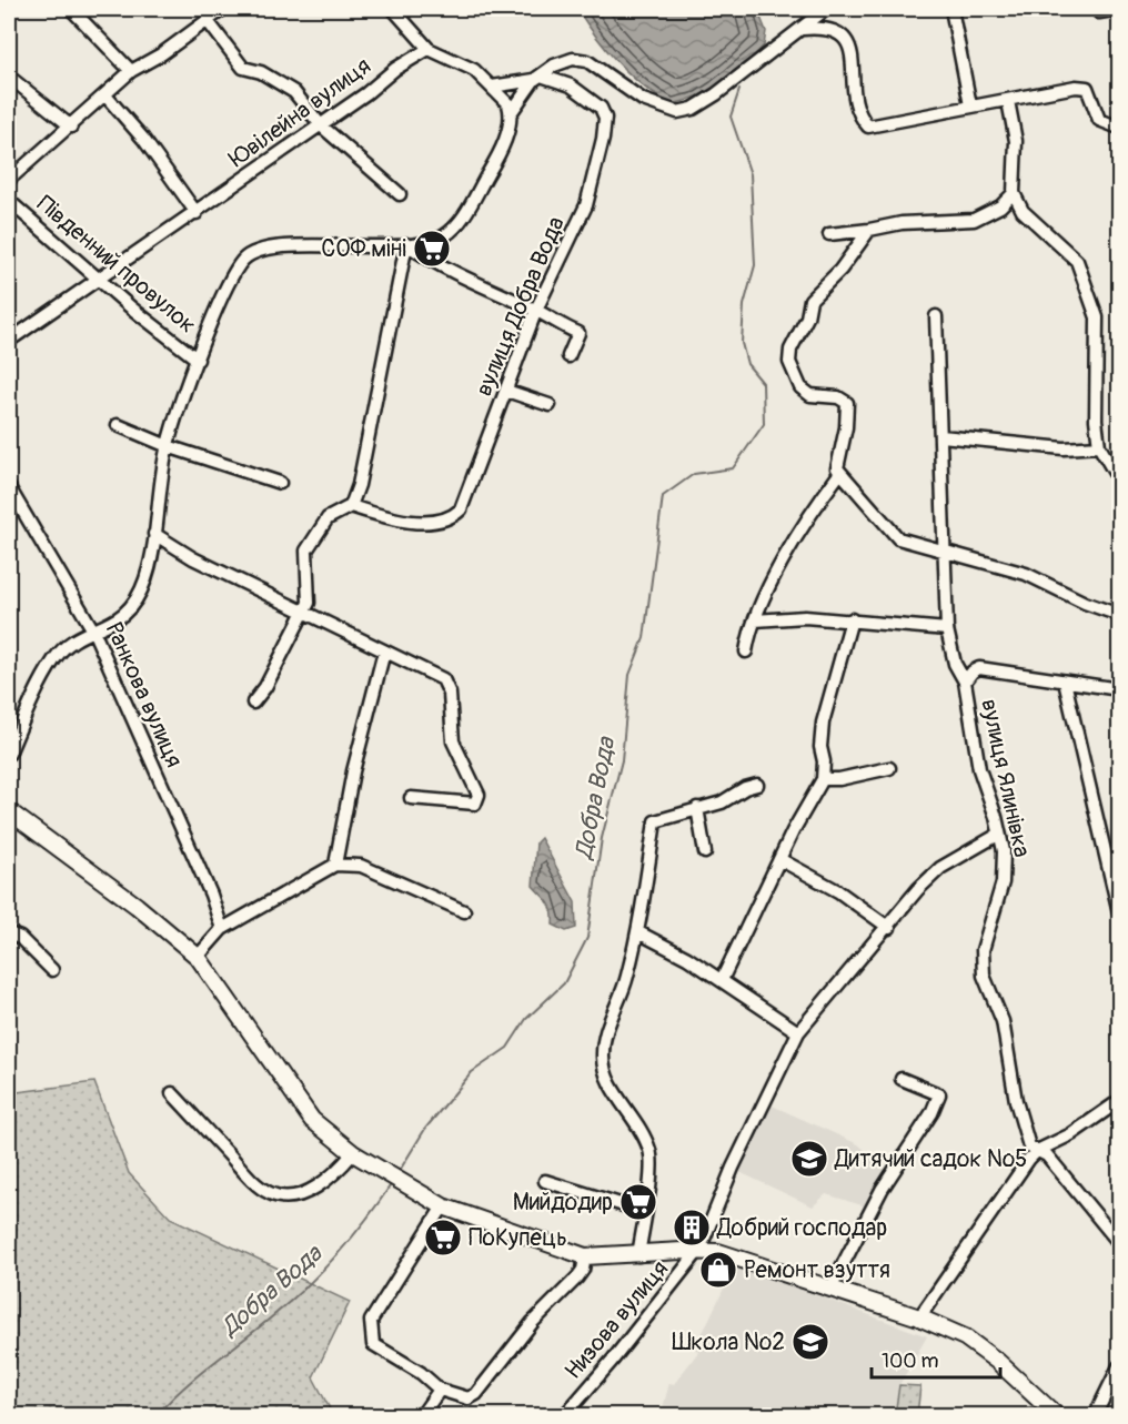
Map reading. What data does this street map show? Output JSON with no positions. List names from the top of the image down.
{
  "streets": {
    "street": [
      "Ювілейна вулиця",
      "Південний провулок",
      "вулиця Добра Вода",
      "Ранкова вулиця",
      "вулиця Ялинівка",
      "Низова вулиця"
    ]
  },
  "crossings": [
    ["Ювілейна вулиця", "Південний провулок"],
    ["вулиця Ялинівка", "Низова вулиця"]
  ],
  "water": ["Добра Вода"],
  "places": {
    "supermarket": ["СОФ міні", "Мийдодир", "ПоКупець"],
    "school or university": ["Дитячий садок №5", "Школа №2"],
    "building": ["Добрий господар"],
    "shop": ["Ремонт взуття"]
  },
  "scale_bar": "100 m"
}
